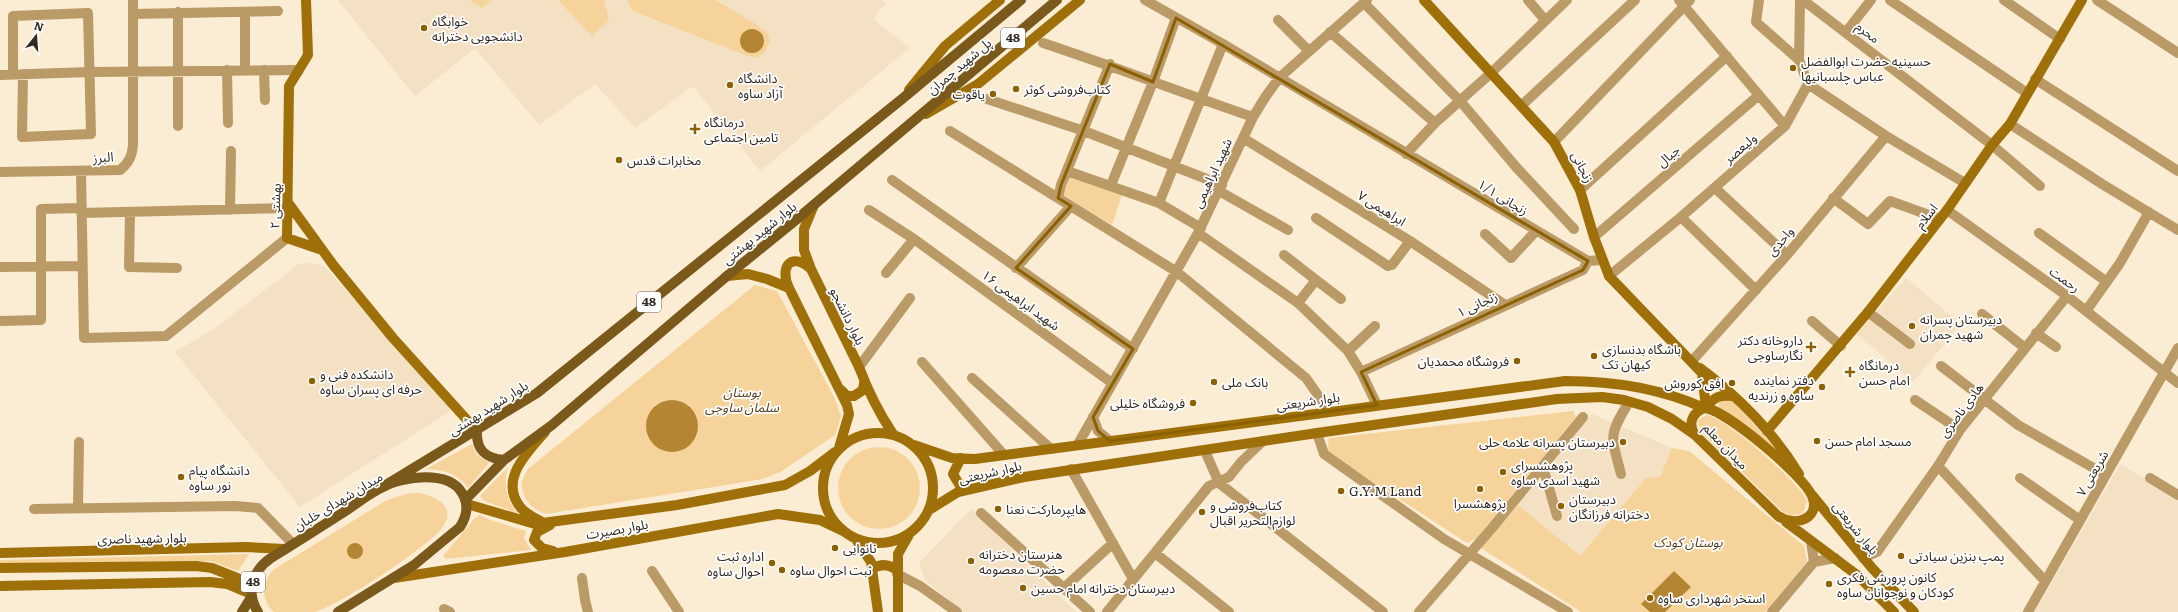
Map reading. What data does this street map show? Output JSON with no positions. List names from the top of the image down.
{
  "streets": {
    "main road": [
      "48",
      "پل شهید چمران",
      "زنجانی",
      "بهشتی ۲",
      "اسلام",
      "بلوار شهید بهشتی",
      "بلوار دانشجو",
      "بلوار شریعتی",
      "میدان معلم",
      "میدان شهدای خلبان",
      "بلوار بصیرت",
      "بلوار شهید ناصری"
    ],
    "street": [
      "محرم",
      "ولیعصر",
      "جبال",
      "البرز",
      "شهید ابراهیمی",
      "زنجانی ۱/۱",
      "ابراهیمی ۷",
      "واحدی",
      "رحمت",
      "شهید ابراهیمی ۱۶",
      "زنجانی ۱",
      "هادی ناصری",
      "شریعتی ۷"
    ]
  },
  "crossings": [
    ["محرم", "اسلام"],
    ["48", "میدان شهدای خلبان"],
    ["پل شهید چمران", "بلوار شهید بهشتی"],
    ["ولیعصر", "زنجانی"],
    ["جبال", "زنجانی"],
    ["البرز", "بهشتی ۲"],
    ["زنجانی", "واحدی"],
    ["شهید ابراهیمی", "زنجانی ۱/۱"],
    ["شهید ابراهیمی", "ابراهیمی ۷"],
    ["شهید ابراهیمی", "شهید ابراهیمی ۱۶"],
    ["شهید ابراهیمی", "بلوار شریعتی"],
    ["زنجانی ۱/۱", "زنجانی ۱"],
    ["ابراهیمی ۷", "زنجانی ۱"],
    ["اسلام", "رحمت"],
    ["بلوار شهید بهشتی", "بلوار دانشجو"],
    ["بلوار شهید بهشتی", "میدان شهدای خلبان"],
    ["بلوار شهید بهشتی", "بلوار بصیرت"],
    ["رحمت", "هادی ناصری"],
    ["رحمت", "شریعتی ۷"],
    ["بلوار دانشجو", "بلوار شریعتی"],
    ["بلوار دانشجو", "بلوار بصیرت"],
    ["بلوار شریعتی", "هادی ناصری"],
    ["بلوار شریعتی", "میدان معلم"],
    ["بلوار شریعتی", "بلوار بصیرت"],
    ["میدان شهدای خلبان", "بلوار بصیرت"],
    ["میدان شهدای خلبان", "بلوار شهید ناصری"]
  ],
  "parks": ["بوستان سلمان ساوجی", "بوستان کودک"],
  "places": {
    "other": [
      "خوابگاه دانشجویی دخترانه",
      "حسینیه حضرت ابوالفضل عباس چلسبانیها",
      "دانشگاه آزاد ساوه",
      "کتاب‌فروشی کوثر",
      "یاقوت",
      "مخابرات قدس",
      "دبیرستان پسرانه شهید چمران",
      "باشگاه بدنسازی کیهان تک",
      "فروشگاه محمدیان",
      "دانشکده فنی و حرفه ای پسران ساوه",
      "بانک ملی",
      "افق کوروش",
      "دفتر نماینده ساوه و زرندیه",
      "فروشگاه خلیلی",
      "مسجد امام حسن",
      "دبیرستان پسرانه علامه حلی",
      "پژوهشسرای شهید اسدی ساوه",
      "دانشگاه پیام نور ساوه",
      "پژوهشسرا",
      "G.Y.M Land",
      "دبیرستان دخترانه فرزانگان",
      "هایپرمارکت نعنا",
      "کتاب‌فروشی و لوازم‌التحریر اقبال",
      "نانوایی",
      "پمپ بنزین سیادتی",
      "هنرستان دخترانه حضرت معصومه",
      "اداره ثبت احوال ساوه",
      "ثبت احوال ساوه",
      "کانون پرورشی فکری کودکان و نوجوانان ساوه",
      "دبیرستان دخترانه امام حسین",
      "استخر شهرداری ساوه"
    ],
    "health": ["درمانگاه تامین اجتماعی", "داروخانه دکتر نگارساوجی", "درمانگاه امام حسن"]
  },
  "north": "top"
}
